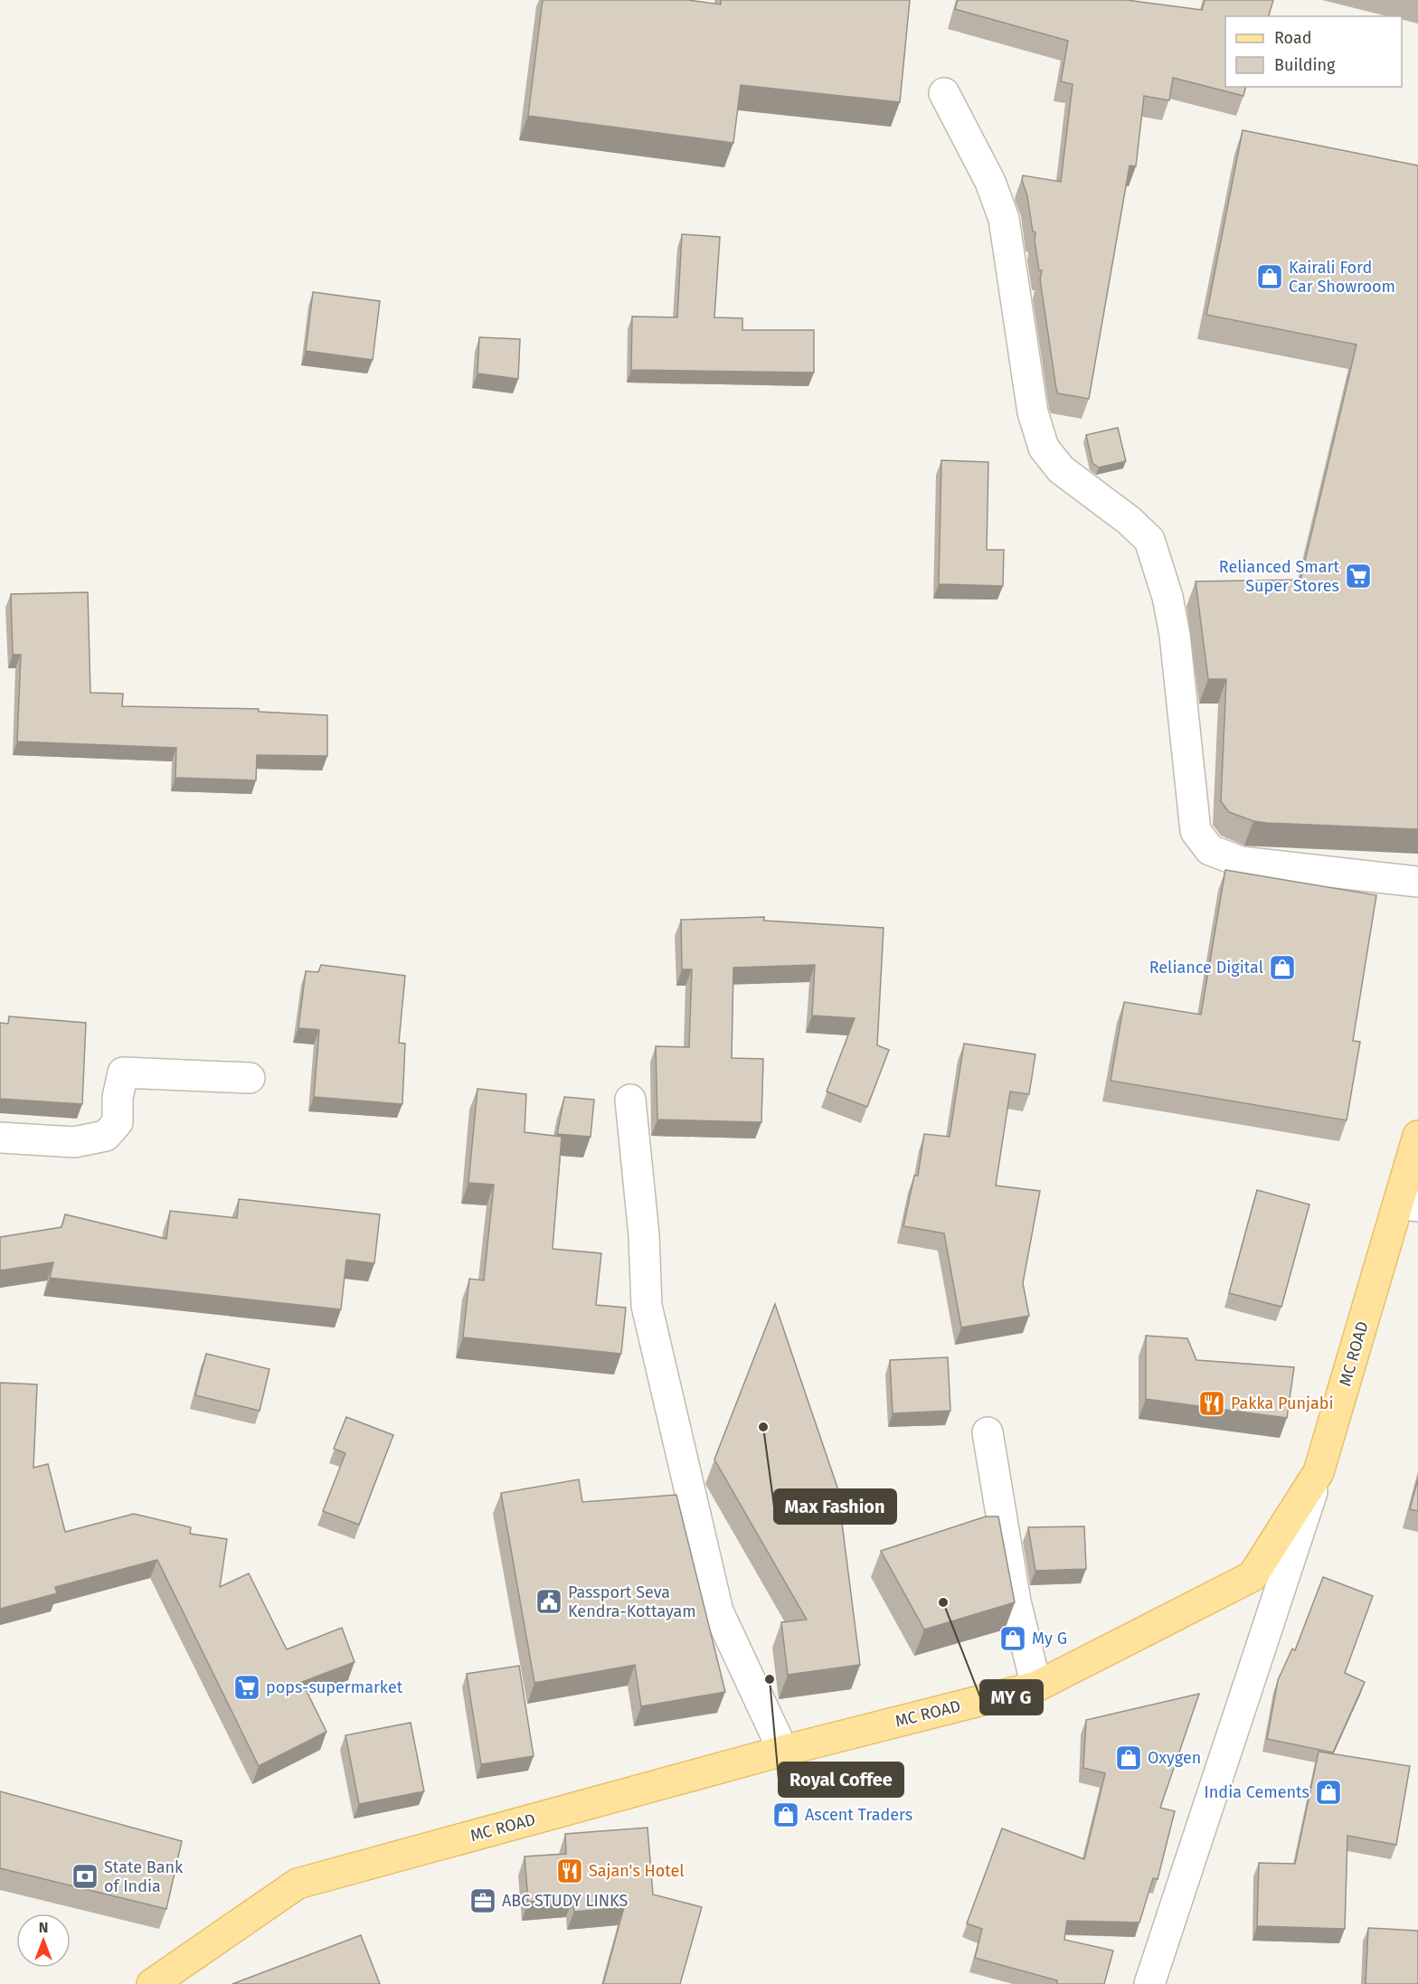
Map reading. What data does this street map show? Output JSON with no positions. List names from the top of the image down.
{
  "streets": {
    "main road": ["MC ROAD"]
  },
  "places": {
    "shop": [
      "Kairali Ford Car Showroom",
      "Reliance Digital",
      "My G",
      "Oxygen",
      "India Cements",
      "Ascent Traders"
    ],
    "supermarket": ["Relianced Smart Super Stores", "pops-supermarket"],
    "restaurant": ["Pakka Punjabi", "Sajan's Hotel"],
    "other": ["Max Fashion", "MY G", "Royal Coffee"],
    "public building": ["Passport Seva Kendra-Kottayam"],
    "bank": ["State Bank of India"],
    "office": ["ABC STUDY LINKS"]
  },
  "legend": ["Road", "Building"],
  "north": "top"
}
